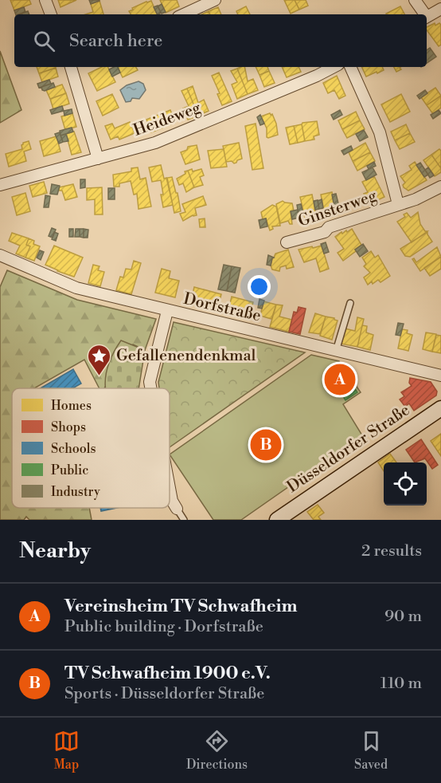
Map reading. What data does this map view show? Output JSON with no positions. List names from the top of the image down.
{
  "streets": {
    "main road": ["Düsseldorfer Straße"],
    "street": ["Heideweg", "Ginsterweg", "Dorfstraße"]
  },
  "places": {
    "place": ["Gefallenendenkmal"]
  },
  "legend": [
    "Homes",
    "Shops",
    "Schools",
    "Public",
    "Industry"
  ],
  "page": {
    "search": "Search here",
    "pins": ["A", "B"],
    "heading": ["Nearby", "2 results"],
    "list": [
      {
        "mark": "A",
        "name": "Vereinsheim TV Schwafheim",
        "note": "Public building · Dorfstraße",
        "value": "90 m"
      },
      {
        "mark": "B",
        "name": "TV Schwafheim 1900 e.V.",
        "note": "Sports · Düsseldorfer Straße",
        "value": "110 m"
      }
    ],
    "nav": ["Map", "Directions", "Saved"]
  }
}
